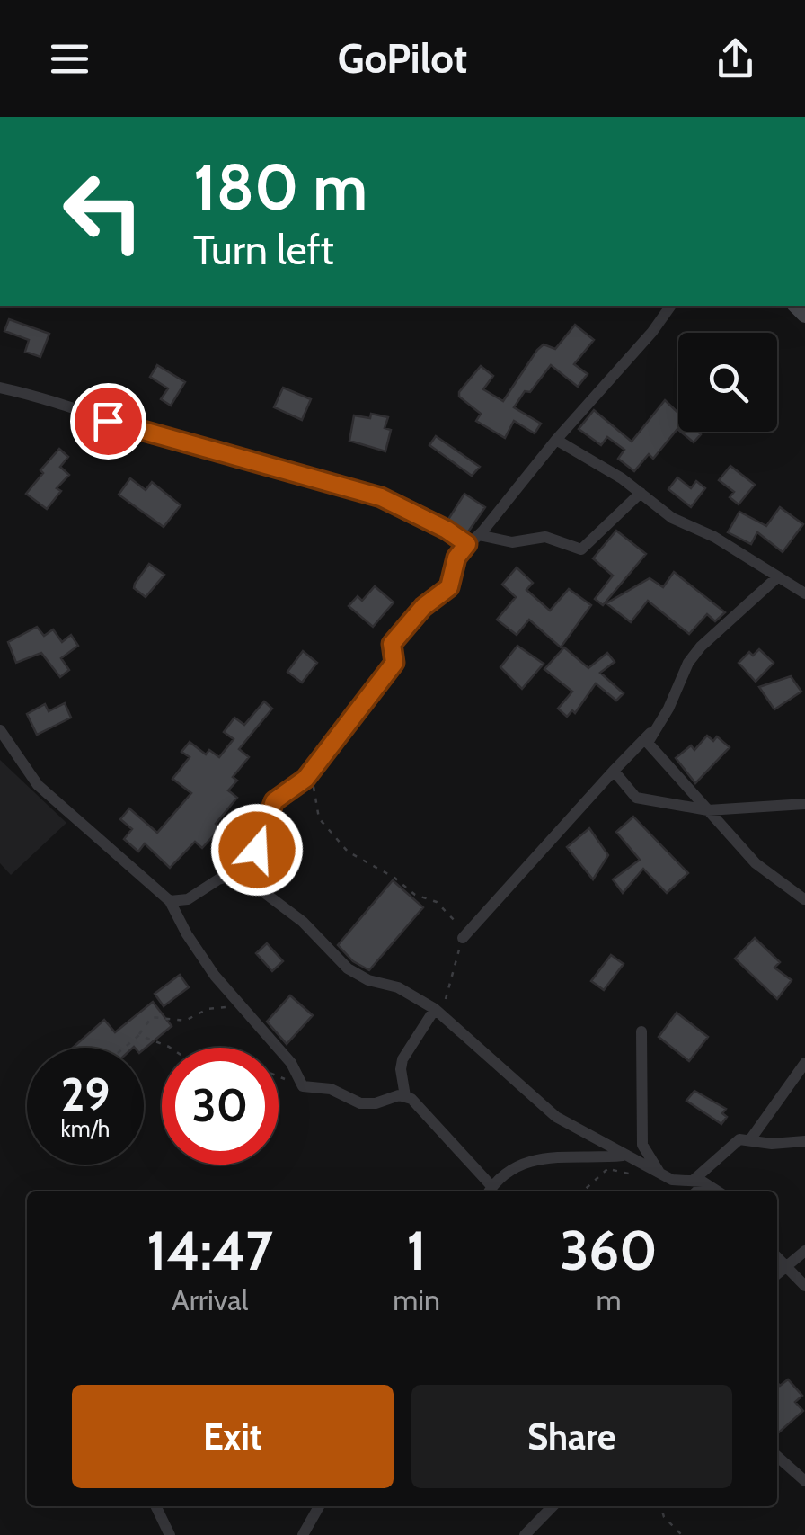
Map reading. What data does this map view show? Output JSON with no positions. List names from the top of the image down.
{
  "page": {
    "header": "GoPilot",
    "turn": ["180 m", "Turn left"],
    "speed": "29 km/h",
    "limit": "30",
    "eta": [
      "14:47",
      "Arrival",
      "1",
      "min",
      "360",
      "m"
    ],
    "buttons": ["Exit", "Share"]
  }
}
